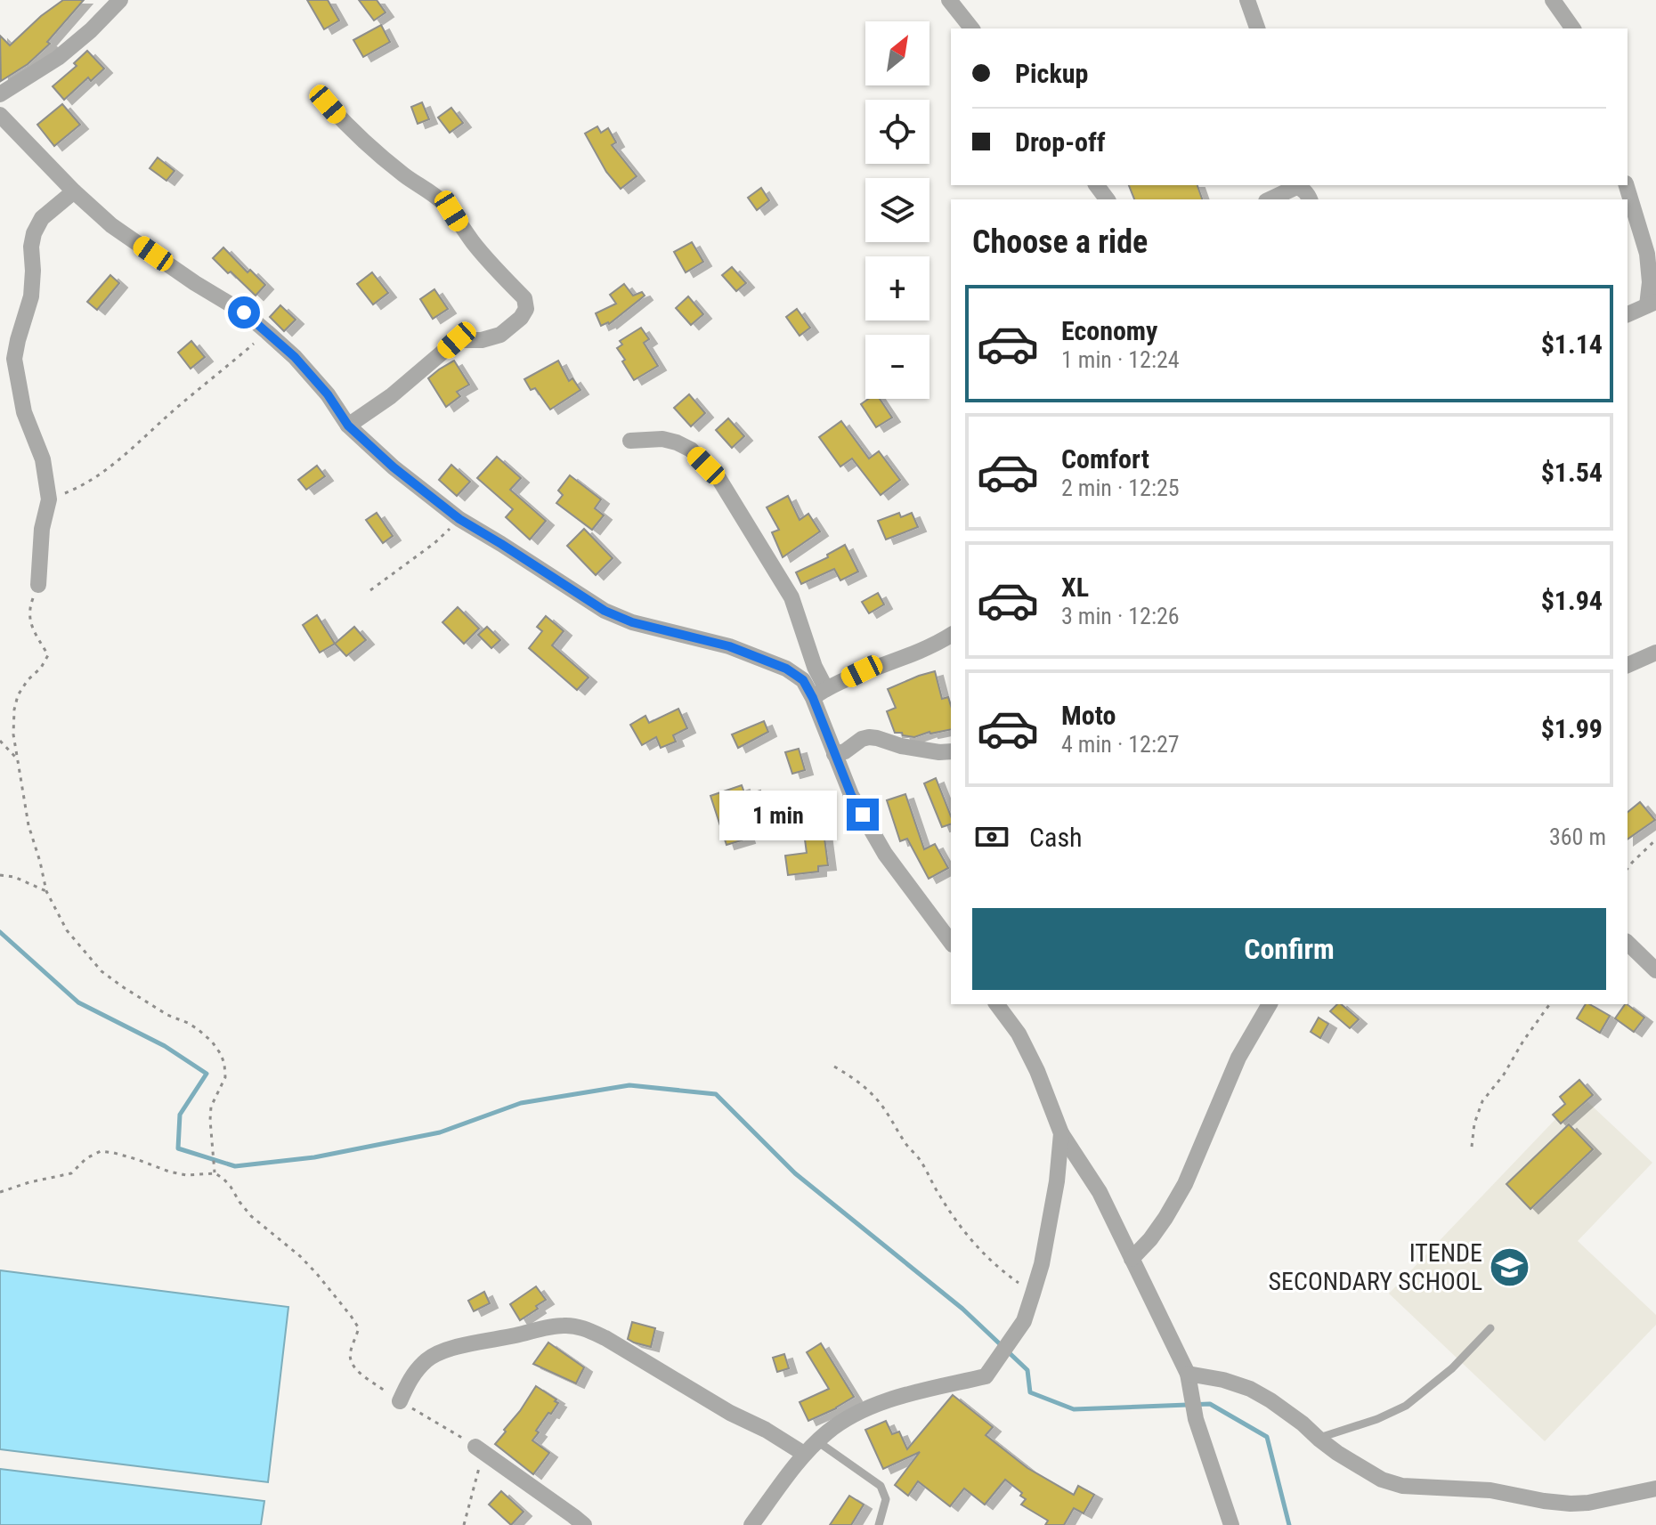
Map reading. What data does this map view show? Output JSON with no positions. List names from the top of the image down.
{
  "places": {
    "school or university": ["ITENDE SECONDARY SCHOOL"]
  },
  "north": "top right",
  "page": {
    "map_buttons": ["+", "−"],
    "banner": ["Pickup", "Drop-off"],
    "heading": "Choose a ride",
    "list": [
      {
        "name": "Economy",
        "note": "1 min · 12:24",
        "value": "$1.14"
      },
      {
        "name": "Comfort",
        "note": "2 min · 12:25",
        "value": "$1.54"
      },
      {
        "name": "XL",
        "note": "3 min · 12:26",
        "value": "$1.94"
      },
      {
        "name": "Moto",
        "note": "4 min · 12:27",
        "value": "$1.99"
      }
    ],
    "bubble": "1 min",
    "pay": ["Cash", "360 m"],
    "buttons": "Confirm"
  }
}
